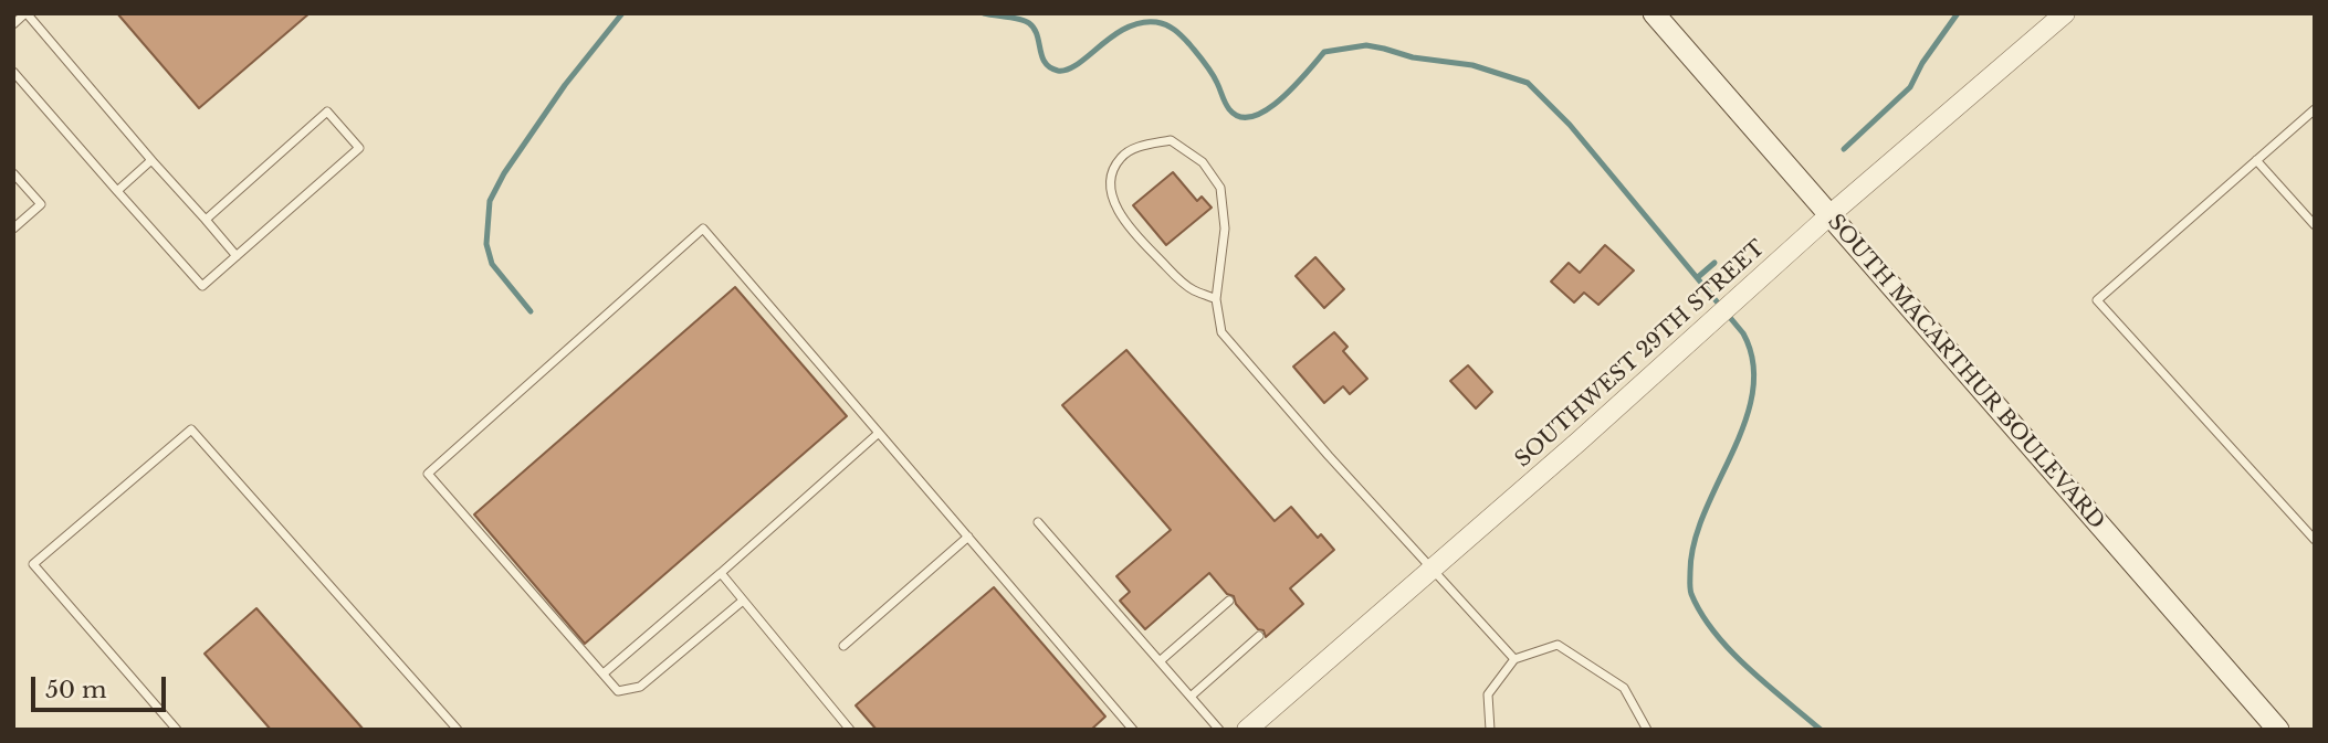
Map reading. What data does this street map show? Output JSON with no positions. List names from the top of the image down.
{
  "streets": {
    "main road": ["SOUTH MACARTHUR BOULEVARD"],
    "street": ["SOUTHWEST 29TH STREET"]
  },
  "crossings": [
    ["SOUTHWEST 29TH STREET", "SOUTH MACARTHUR BOULEVARD"]
  ],
  "scale_bar": "50 m"
}
